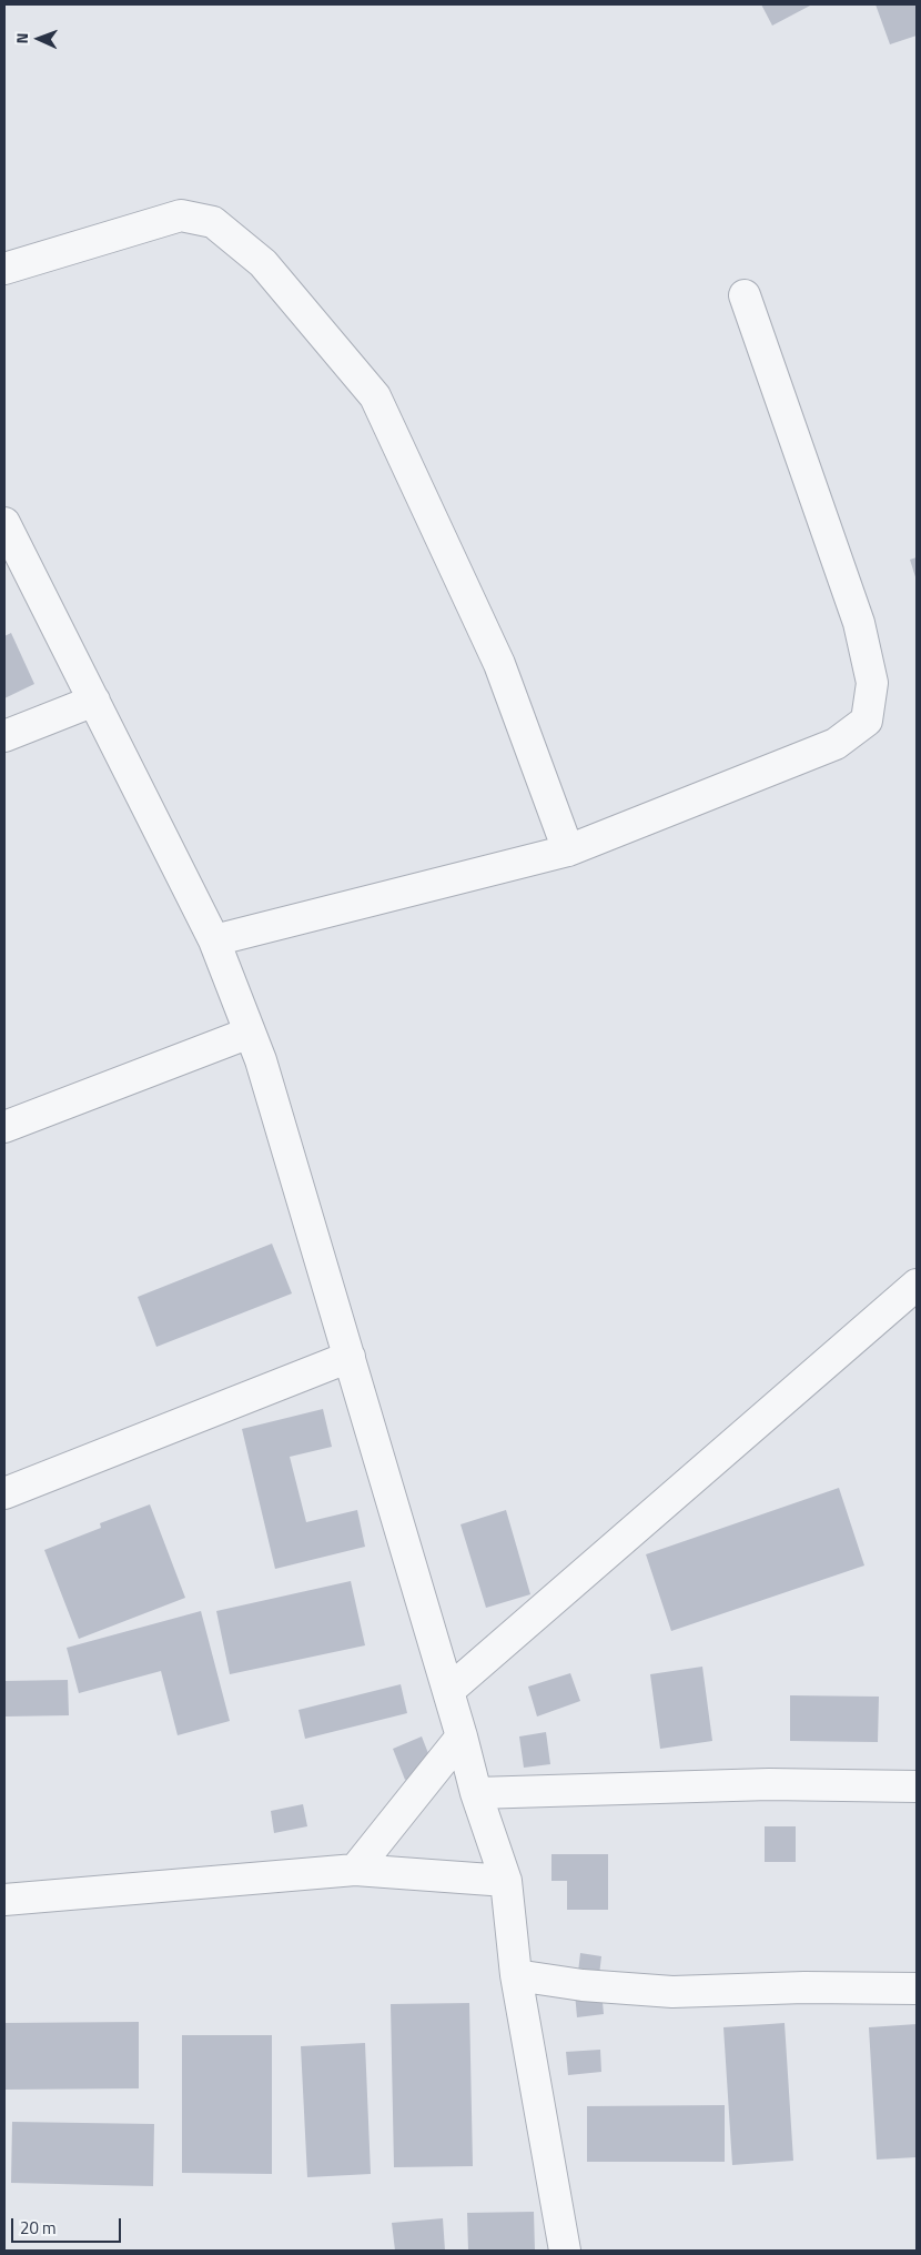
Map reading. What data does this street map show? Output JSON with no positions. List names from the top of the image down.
{
  "scale_bar": "20 m",
  "north": "left"
}
